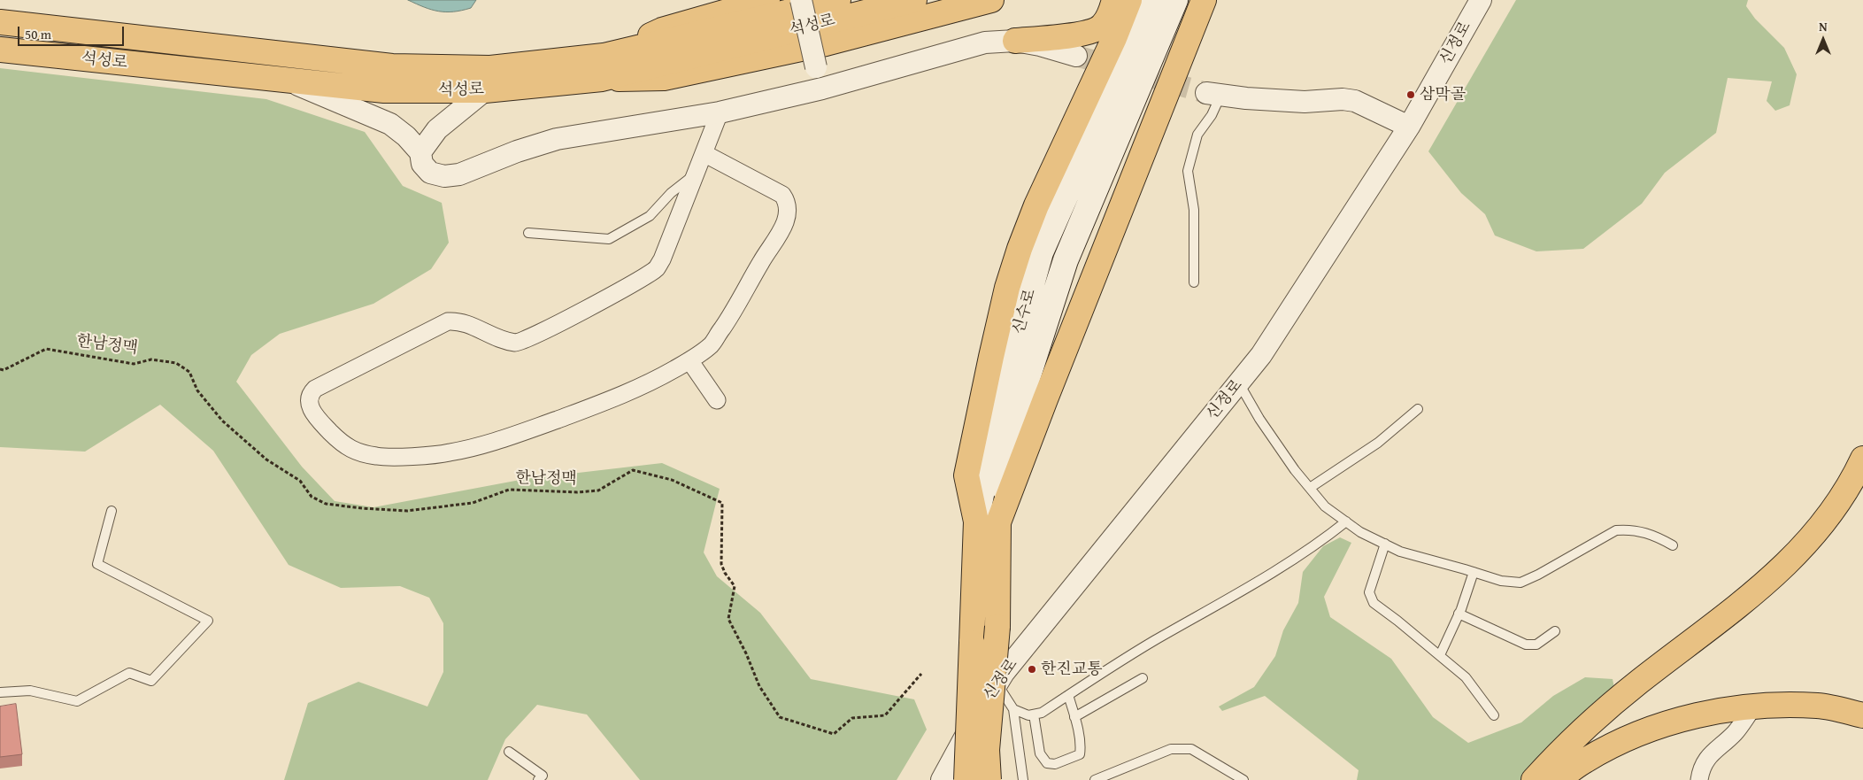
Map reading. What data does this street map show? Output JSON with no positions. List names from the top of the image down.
{
  "streets": {
    "main road": ["석성로", "신수로"],
    "street": ["신정로"],
    "path": ["한남정맥"]
  },
  "places": ["삼막골", "한진교통"],
  "scale_bar": "50 m",
  "north": "top"
}
